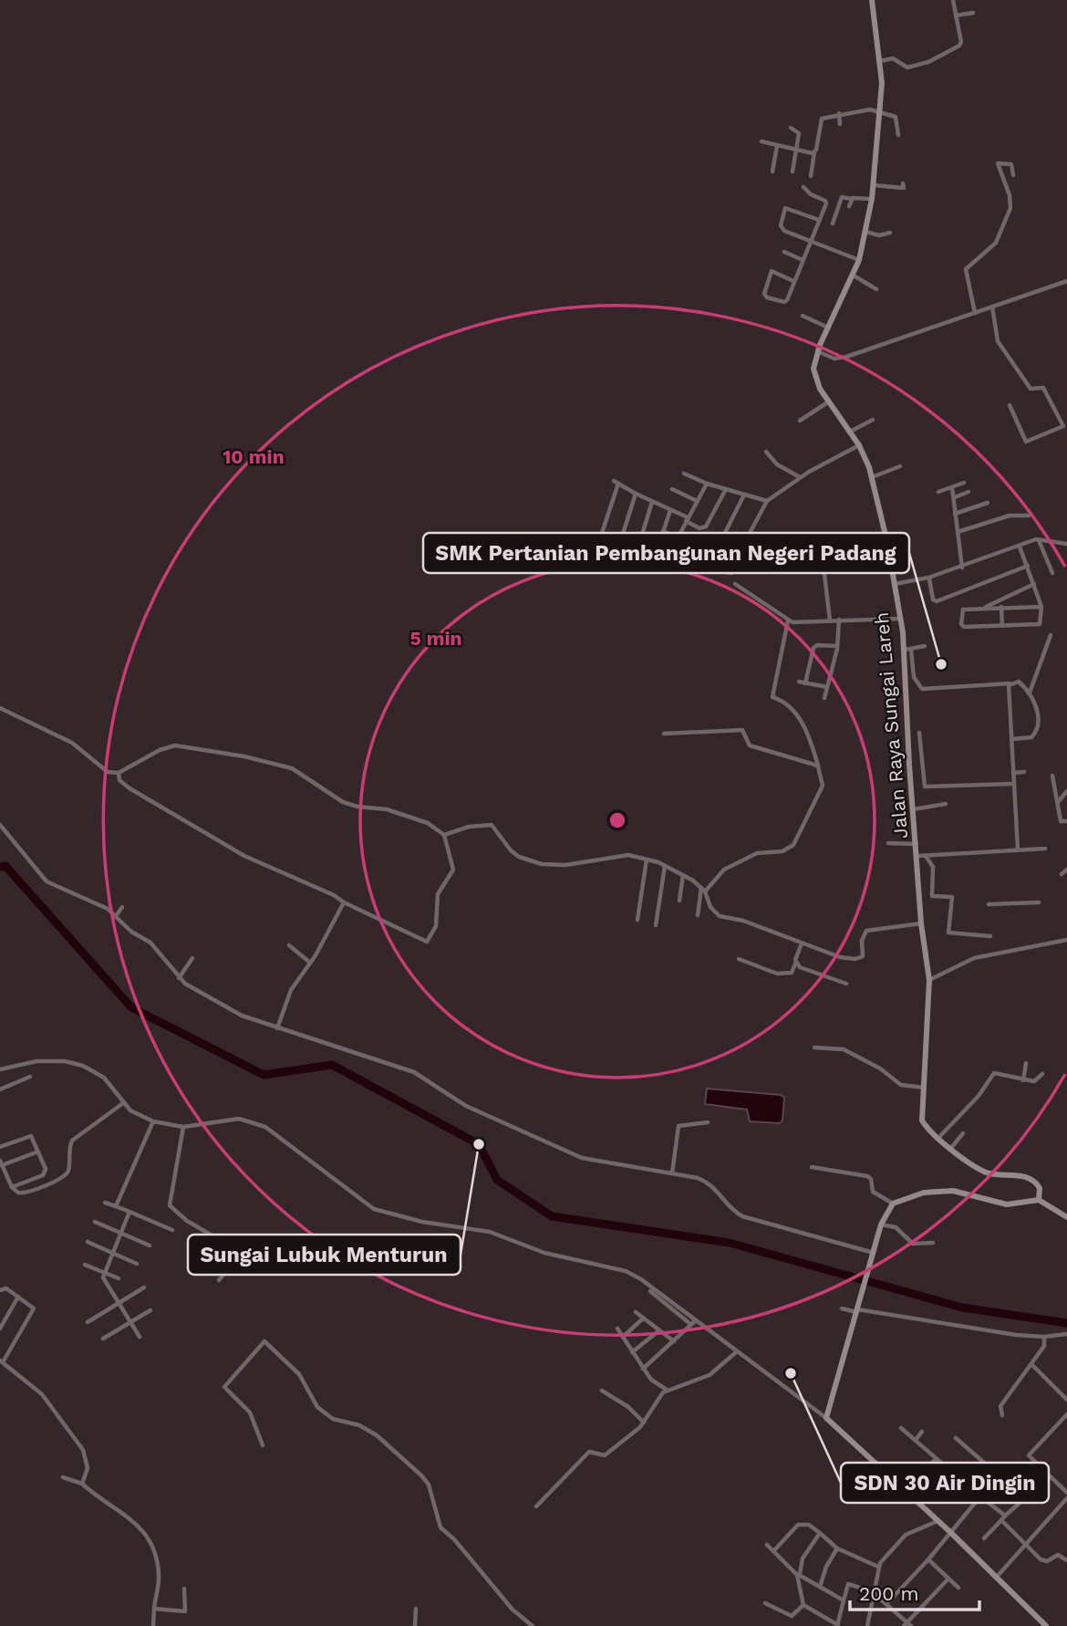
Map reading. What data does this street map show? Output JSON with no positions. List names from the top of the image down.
{
  "streets": {
    "street": ["Jalan Raya Sungai Lareh"]
  },
  "places": ["SMK Pertanian Pembangunan Negeri Padang", "Sungai Lubuk Menturun", "SDN 30 Air Dingin"],
  "scale_bar": "200 m",
  "rings": ["10 min", "5 min"]
}
